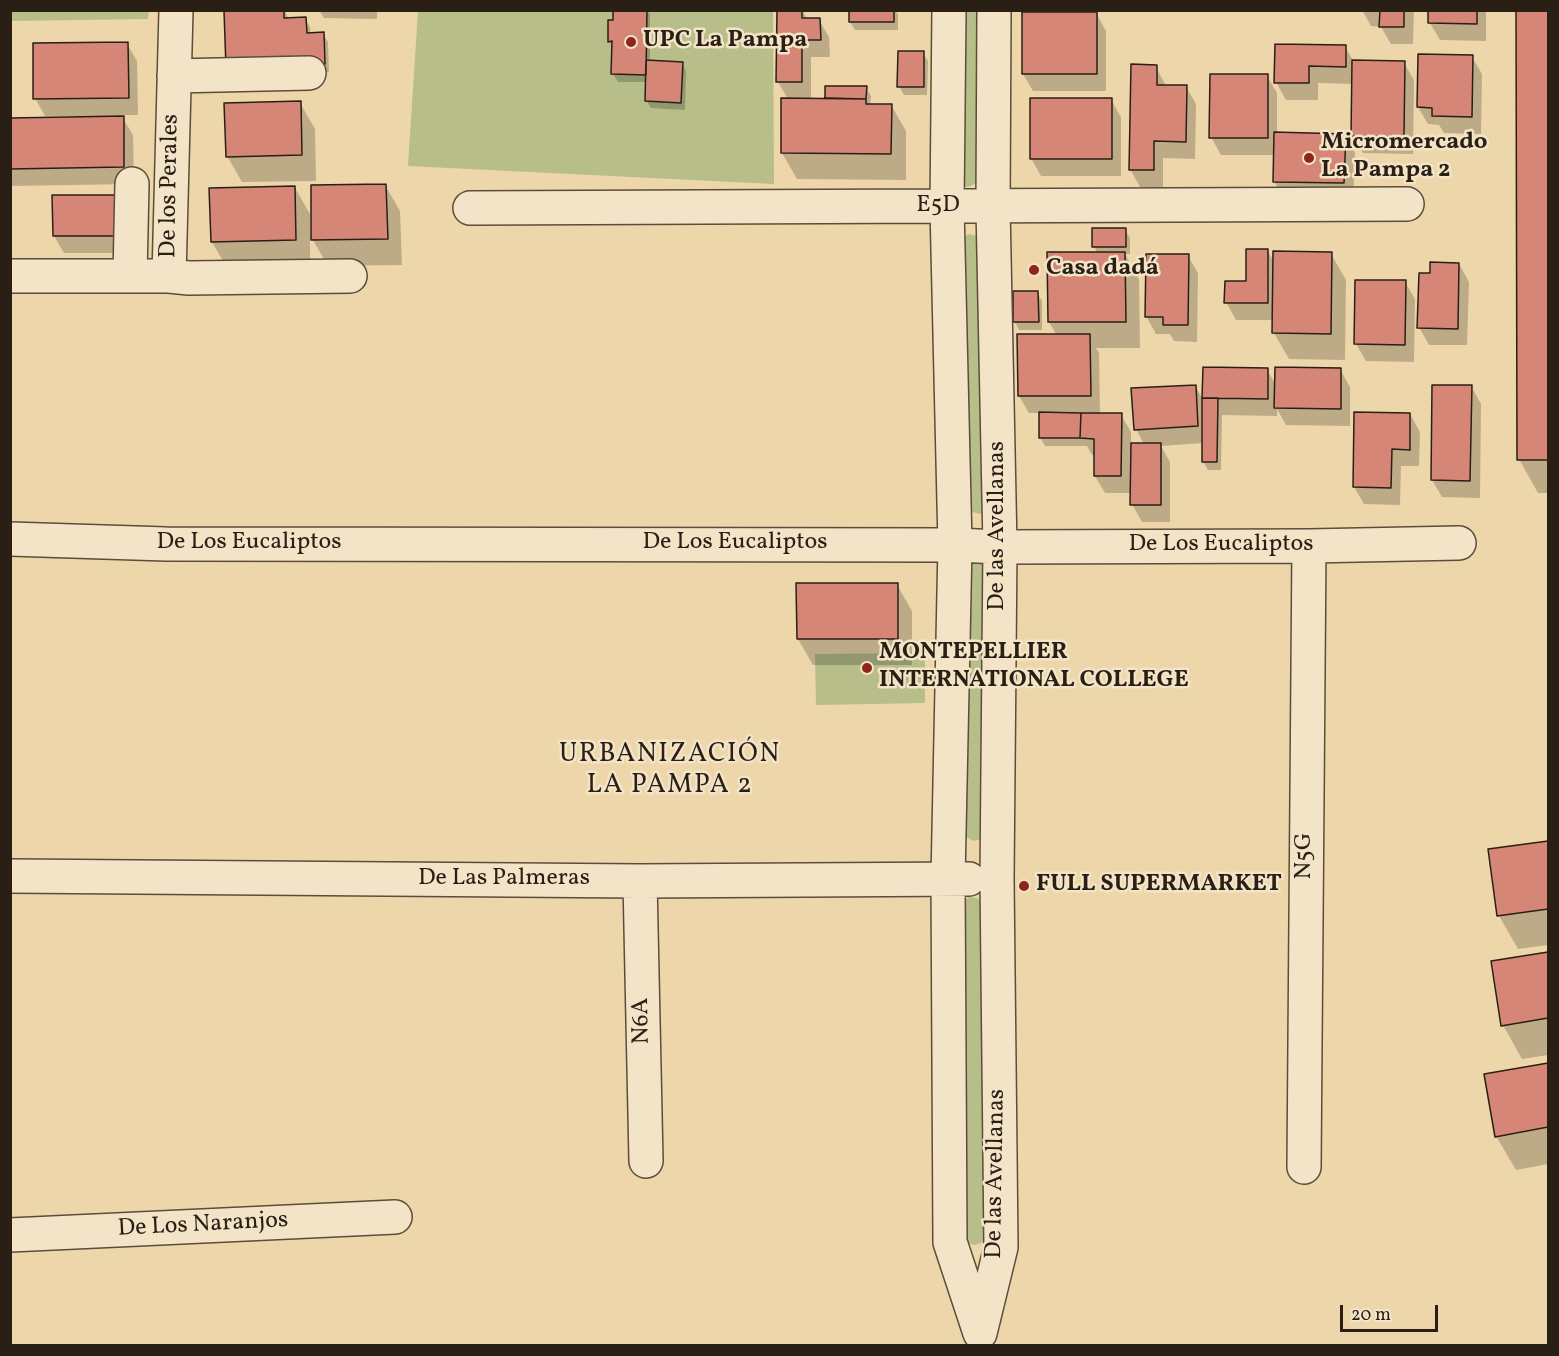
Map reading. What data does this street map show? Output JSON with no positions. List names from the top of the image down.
{
  "streets": {
    "street": [
      "De los Perales",
      "E5D",
      "De las Avellanas",
      "De Los Eucaliptos",
      "N5G",
      "De Las Palmeras",
      "N6A",
      "De Los Naranjos"
    ]
  },
  "crossings": [
    ["E5D", "De las Avellanas"],
    ["De las Avellanas", "De Los Eucaliptos"],
    ["De las Avellanas", "De Las Palmeras"],
    ["De Los Eucaliptos", "N5G"],
    ["De Las Palmeras", "N6A"]
  ],
  "districts": ["URBANIZACIÓN LA PAMPA 2"],
  "places": [
    "UPC La Pampa",
    "Micromercado La Pampa 2",
    "Casa dadá",
    "MONTEPELLIER INTERNATIONAL COLLEGE",
    "FULL SUPERMARKET"
  ],
  "scale_bar": "20 m"
}
